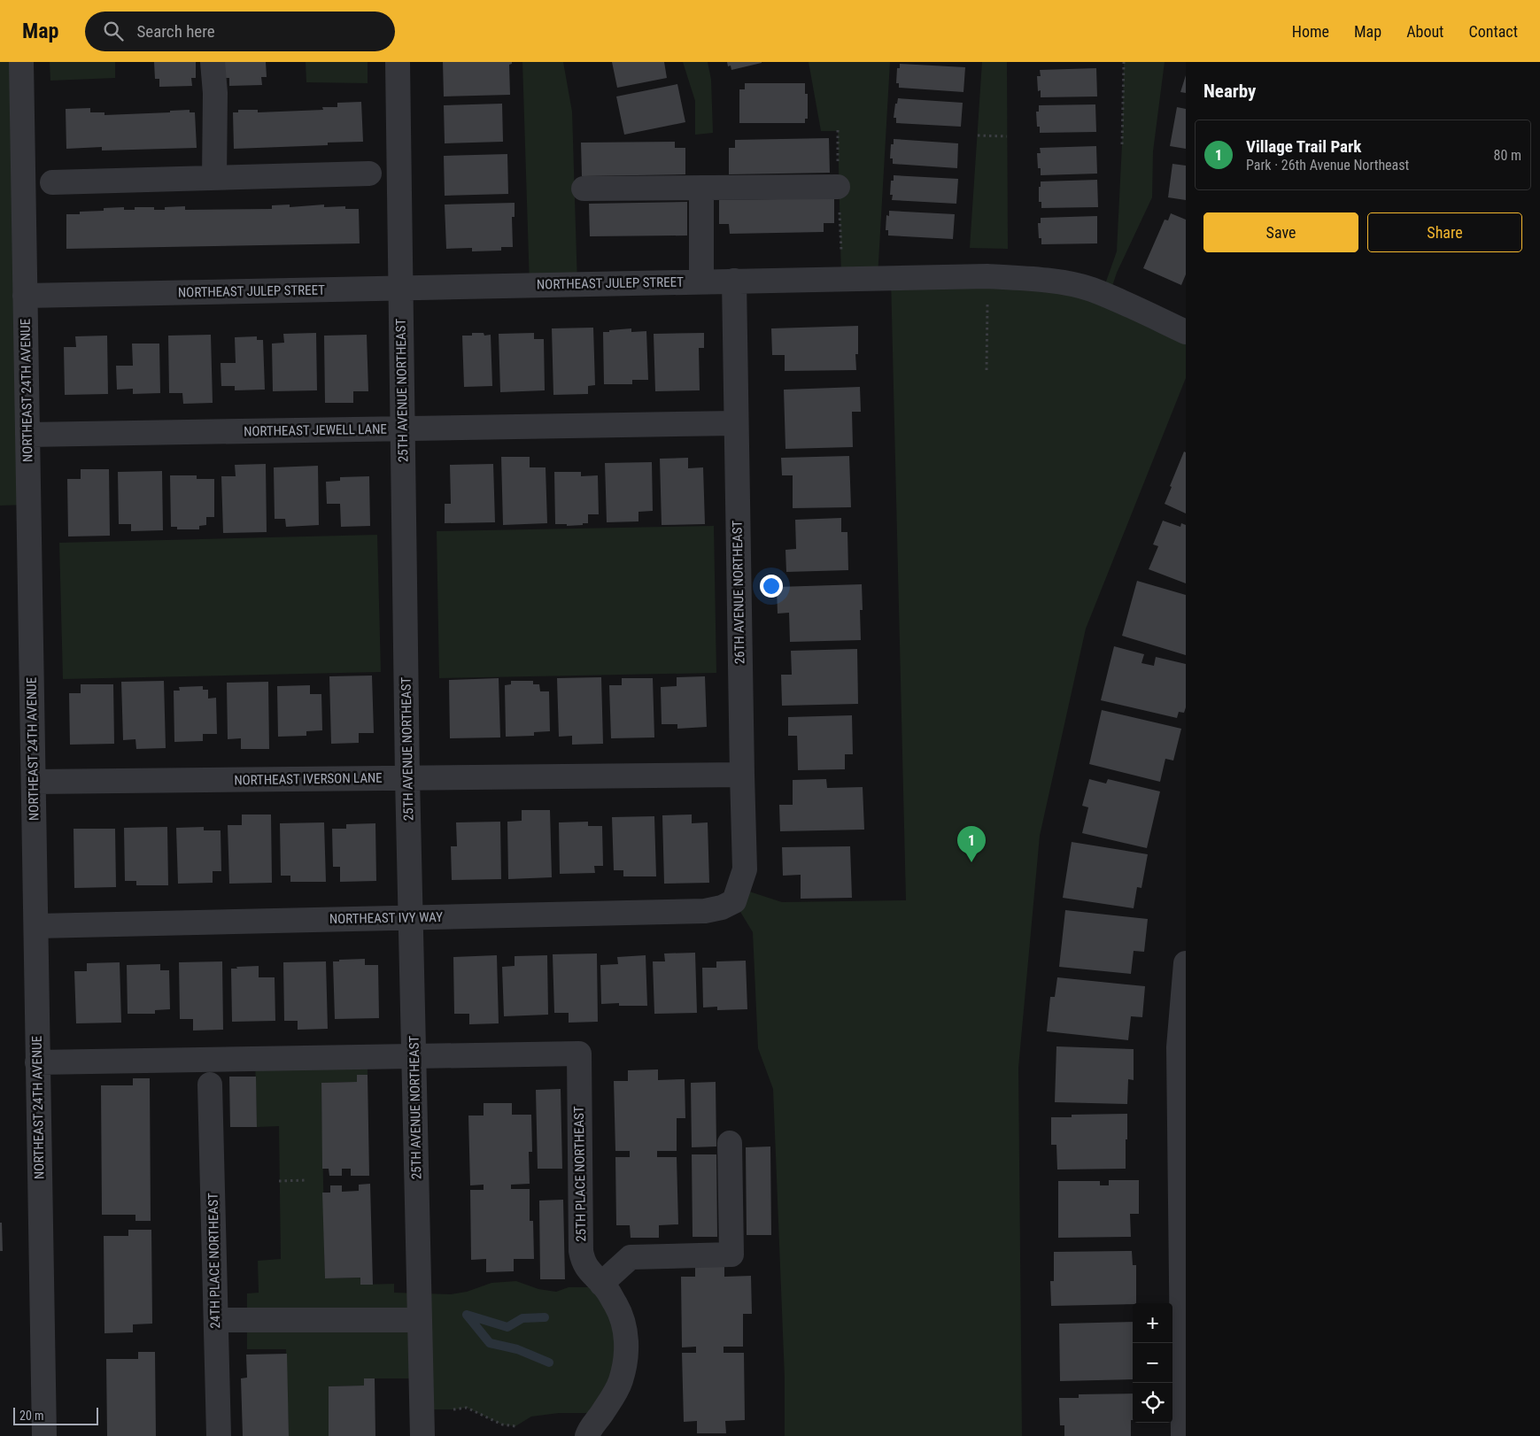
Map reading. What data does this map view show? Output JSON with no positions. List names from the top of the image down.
{
  "streets": {
    "street": [
      "NORTHEAST JULEP STREET",
      "NORTHEAST 24TH AVENUE",
      "25TH AVENUE NORTHEAST",
      "NORTHEAST JEWELL LANE",
      "26TH AVENUE NORTHEAST",
      "NORTHEAST IVERSON LANE",
      "NORTHEAST IVY WAY",
      "25TH PLACE NORTHEAST",
      "24TH PLACE NORTHEAST"
    ]
  },
  "crossings": [
    ["NORTHEAST JULEP STREET", "NORTHEAST 24TH AVENUE"],
    ["NORTHEAST JULEP STREET", "25TH AVENUE NORTHEAST"],
    ["NORTHEAST JULEP STREET", "26TH AVENUE NORTHEAST"],
    ["NORTHEAST 24TH AVENUE", "NORTHEAST JEWELL LANE"],
    ["NORTHEAST 24TH AVENUE", "NORTHEAST IVERSON LANE"],
    ["NORTHEAST 24TH AVENUE", "NORTHEAST IVY WAY"],
    ["25TH AVENUE NORTHEAST", "NORTHEAST JEWELL LANE"],
    ["25TH AVENUE NORTHEAST", "NORTHEAST IVERSON LANE"],
    ["25TH AVENUE NORTHEAST", "NORTHEAST IVY WAY"],
    ["25TH AVENUE NORTHEAST", "25TH PLACE NORTHEAST"],
    ["NORTHEAST JEWELL LANE", "26TH AVENUE NORTHEAST"],
    ["26TH AVENUE NORTHEAST", "NORTHEAST IVERSON LANE"],
    ["26TH AVENUE NORTHEAST", "NORTHEAST IVY WAY"]
  ],
  "scale_bar": "20 m",
  "page": {
    "header": "Map",
    "search": "Search here",
    "nav": [
      "Home",
      "Map",
      "About",
      "Contact"
    ],
    "heading": "Nearby",
    "list": [
      {
        "mark": "1",
        "name": "Village Trail Park",
        "note": "Park · 26th Avenue Northeast",
        "value": "80 m"
      }
    ],
    "buttons": ["Save", "Share"],
    "pins": "1",
    "map_buttons": ["+", "−"],
    "scale": "20 m"
  }
}
